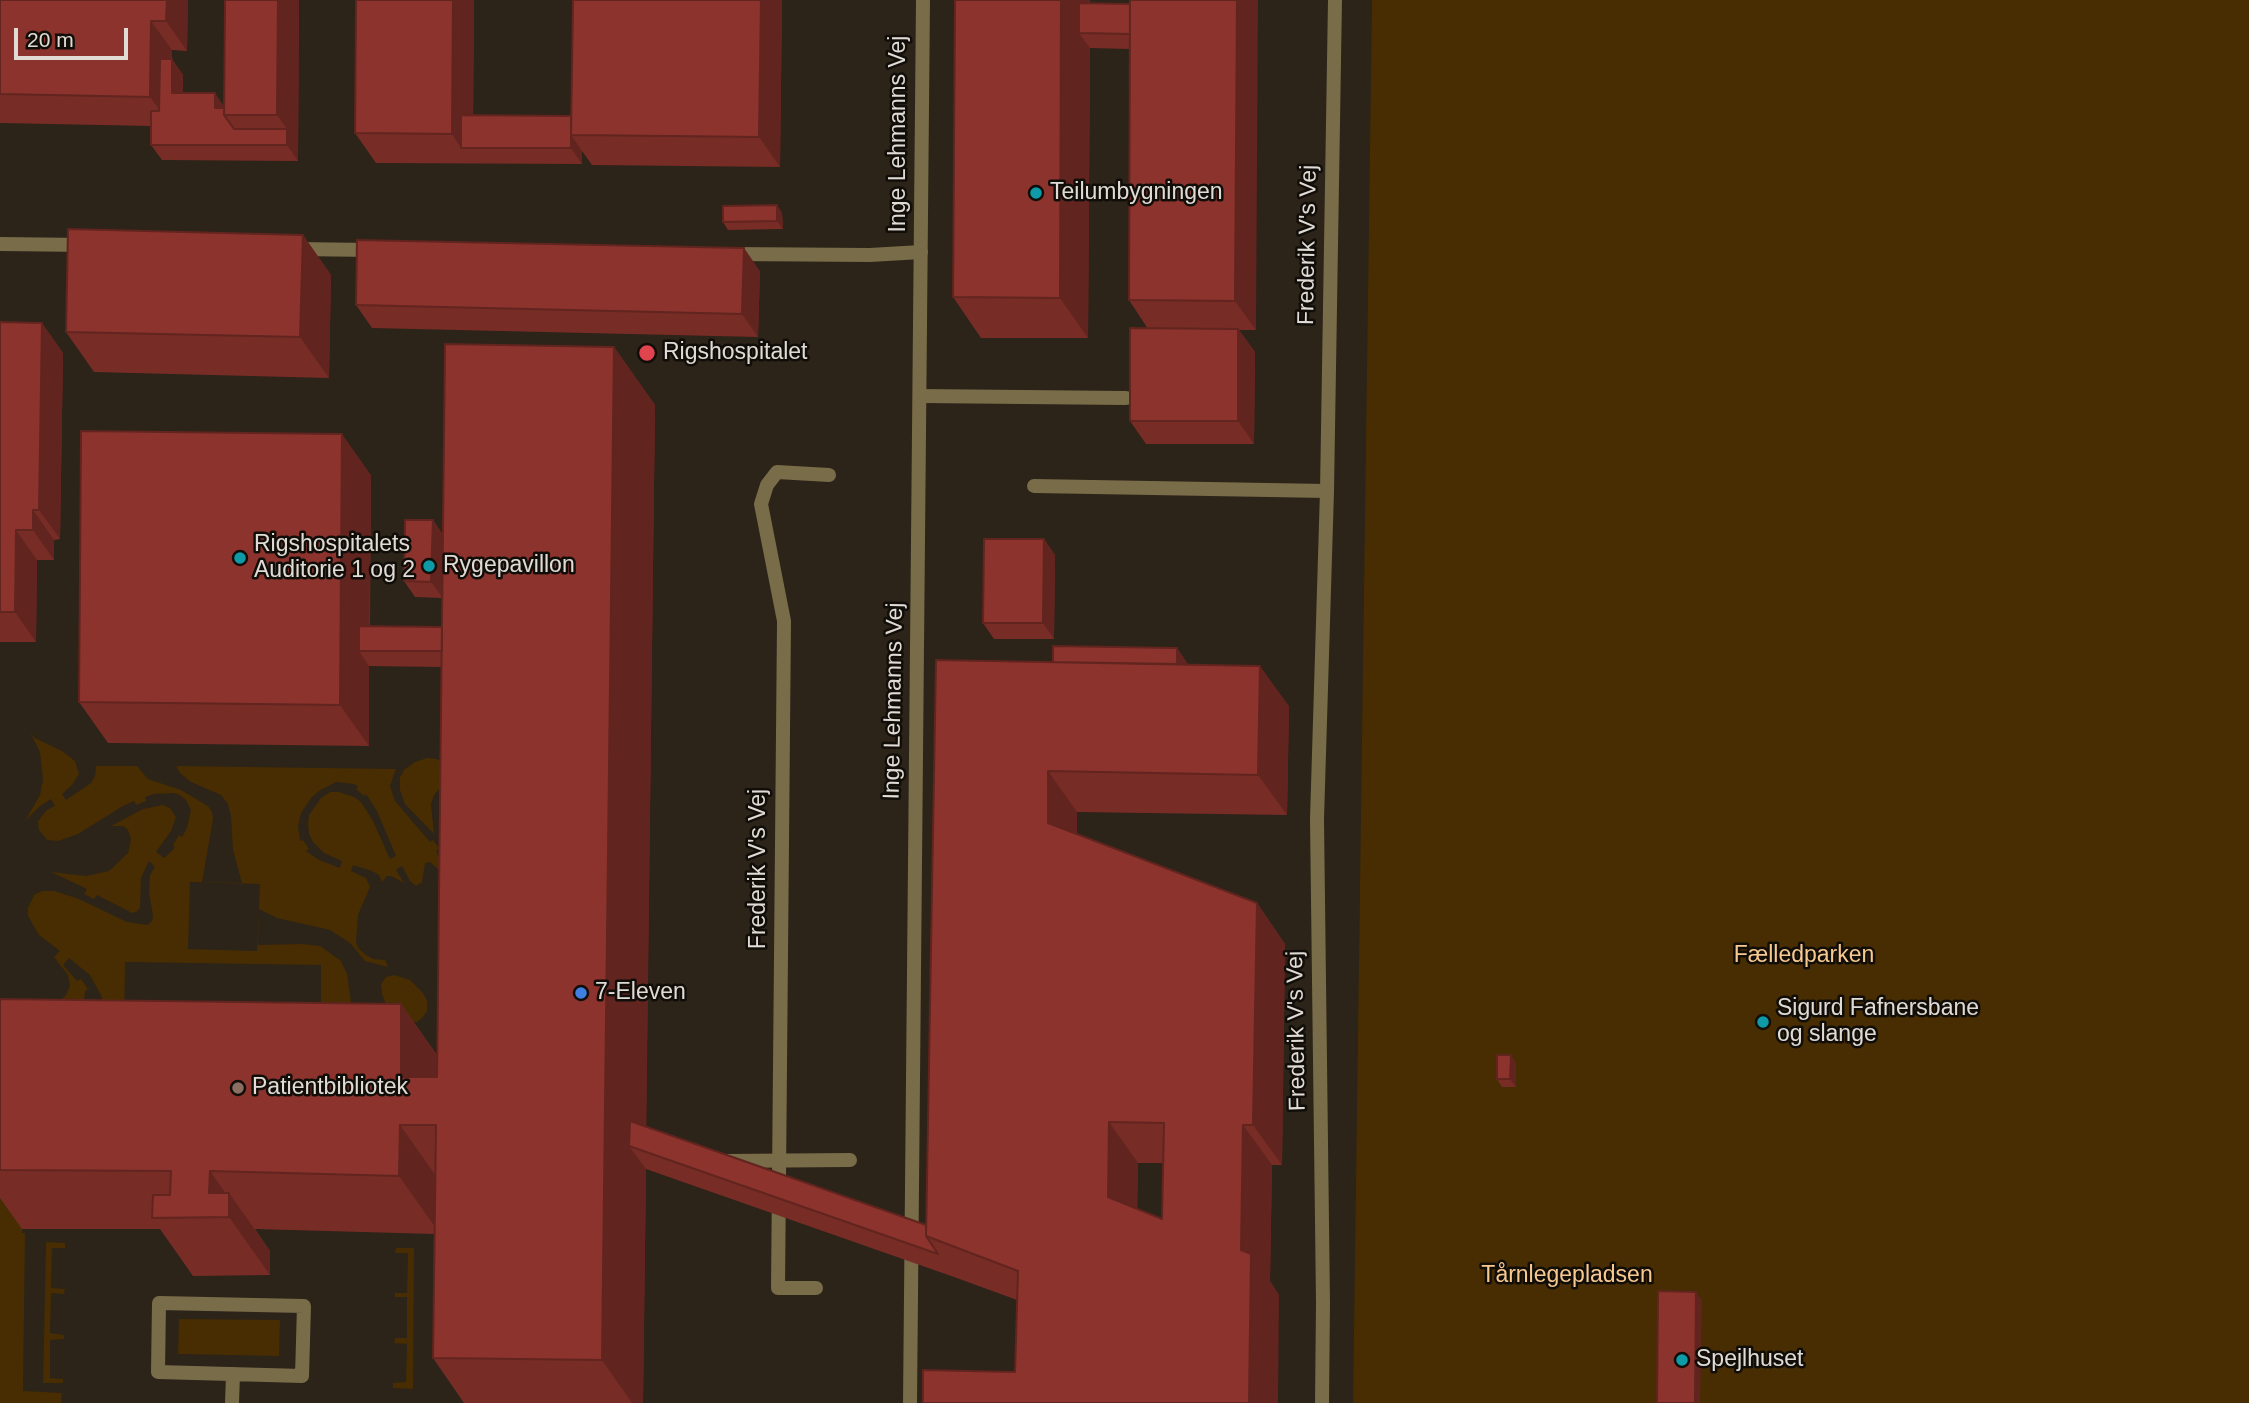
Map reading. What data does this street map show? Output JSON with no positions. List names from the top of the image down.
{
  "streets": {
    "street": ["Inge Lehmanns Vej", "Frederik V's Vej"]
  },
  "parks": ["Fælledparken", "Tårnlegepladsen"],
  "places": [
    "Teilumbygningen",
    "Rigshospitalet",
    "Rigshospitalets Auditorie 1 og 2",
    "Rygepavillon",
    "7-Eleven",
    "Sigurd Fafnersbane og slange",
    "Patientbibliotek",
    "Spejlhuset"
  ],
  "scale_bar": "20 m"
}
